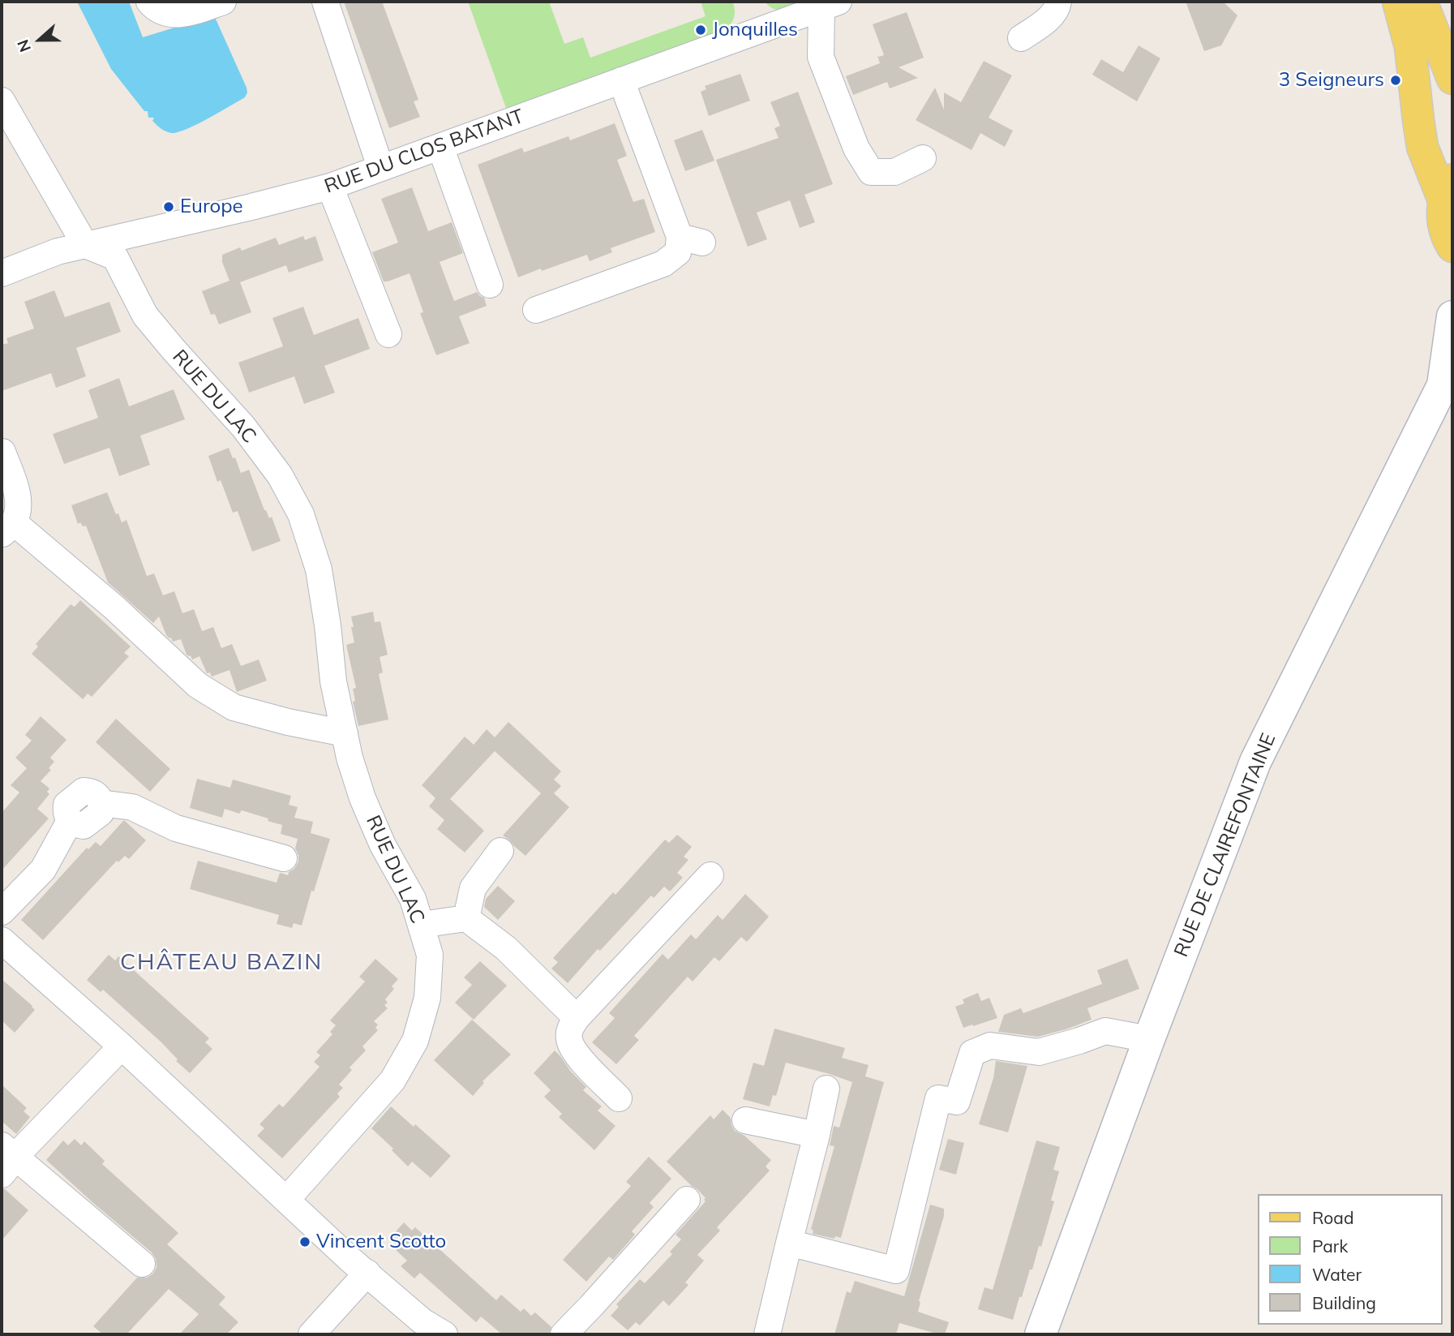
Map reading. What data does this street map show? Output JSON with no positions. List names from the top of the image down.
{
  "streets": {
    "main road": ["RUE DE CLAIREFONTAINE"],
    "street": ["RUE DU CLOS BATANT", "RUE DU LAC"]
  },
  "crossings": [
    ["RUE DU CLOS BATANT", "RUE DU LAC"]
  ],
  "districts": ["CHÂTEAU BAZIN"],
  "places": [
    "Jonquilles",
    "3 Seigneurs",
    "Europe",
    "Vincent Scotto"
  ],
  "legend": [
    "Road",
    "Park",
    "Water",
    "Building"
  ],
  "north": "left"
}
